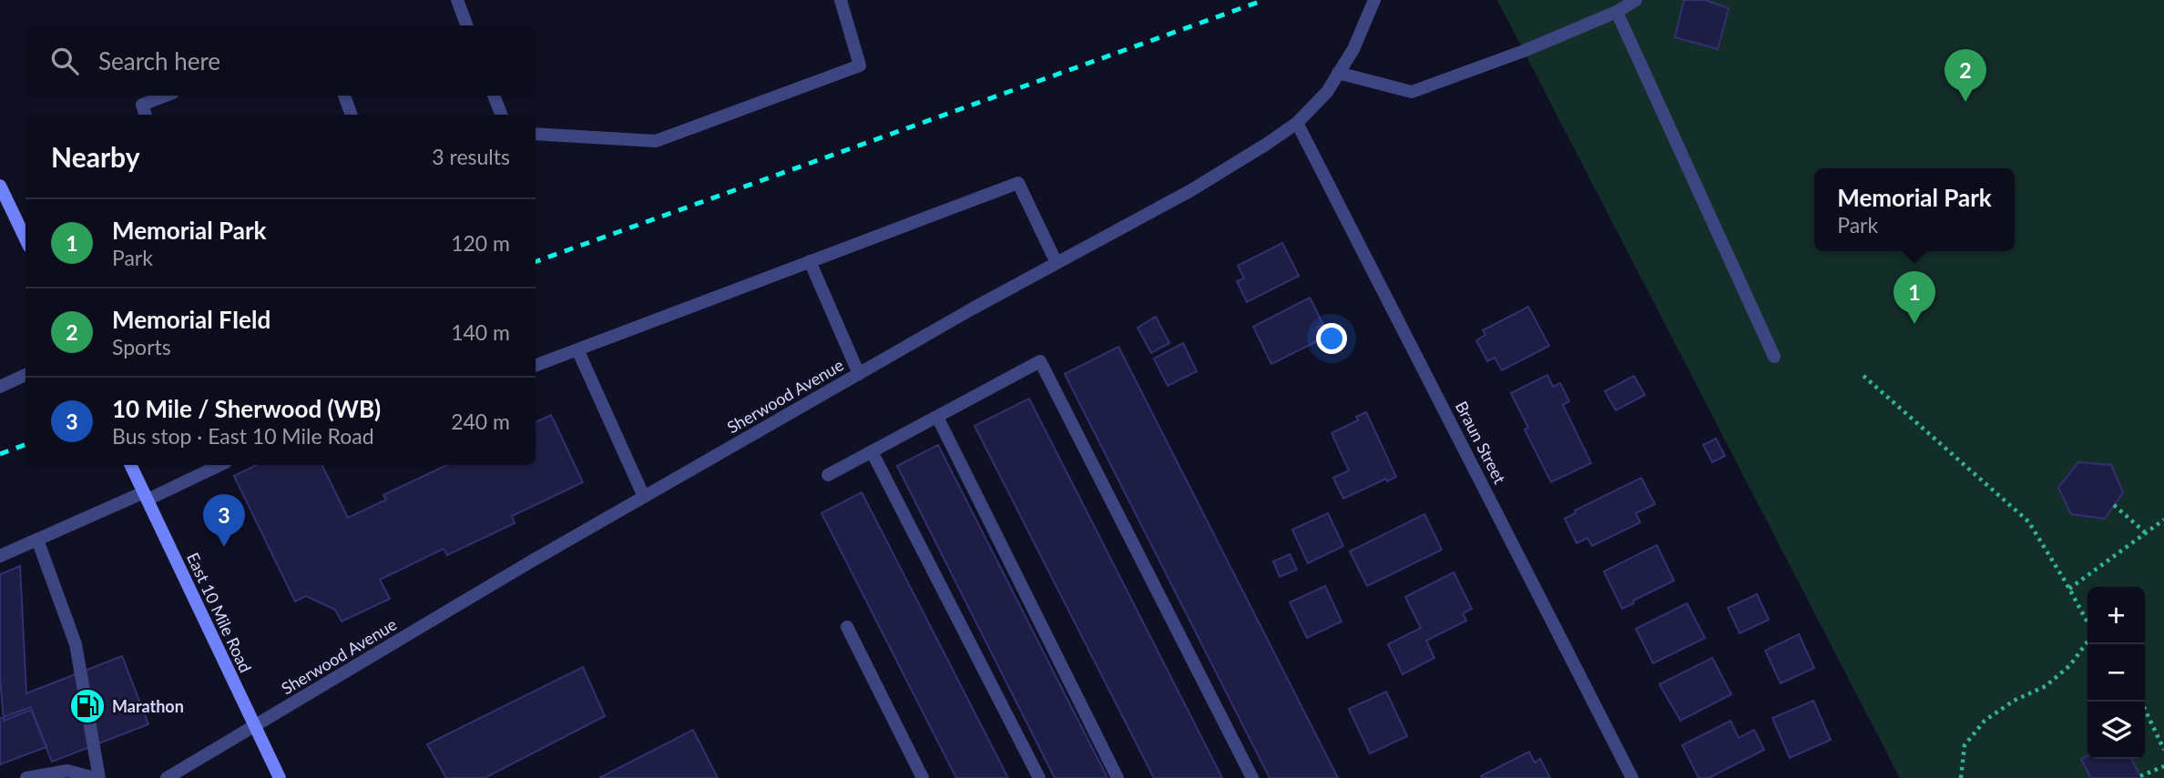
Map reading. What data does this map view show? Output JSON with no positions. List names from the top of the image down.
{
  "streets": {
    "main road": ["East 10 Mile Road"],
    "street": ["Sherwood Avenue", "Braun Street"]
  },
  "crossings": [
    ["Sherwood Avenue", "Braun Street"],
    ["Sherwood Avenue", "East 10 Mile Road"]
  ],
  "places": {
    "fuel station": ["Marathon"]
  },
  "page": {
    "search": "Search here",
    "pins": ["2", "1", "3"],
    "heading": ["Nearby", "3 results"],
    "popup": ["Memorial Park", "Park"],
    "list": [
      {
        "mark": "1",
        "name": "Memorial Park",
        "note": "Park",
        "value": "120 m"
      },
      {
        "mark": "2",
        "name": "Memorial FIeld",
        "note": "Sports",
        "value": "140 m"
      },
      {
        "mark": "3",
        "name": "10 Mile / Sherwood (WB)",
        "note": "Bus stop · East 10 Mile Road",
        "value": "240 m"
      }
    ],
    "map_buttons": ["+", "−"]
  }
}
